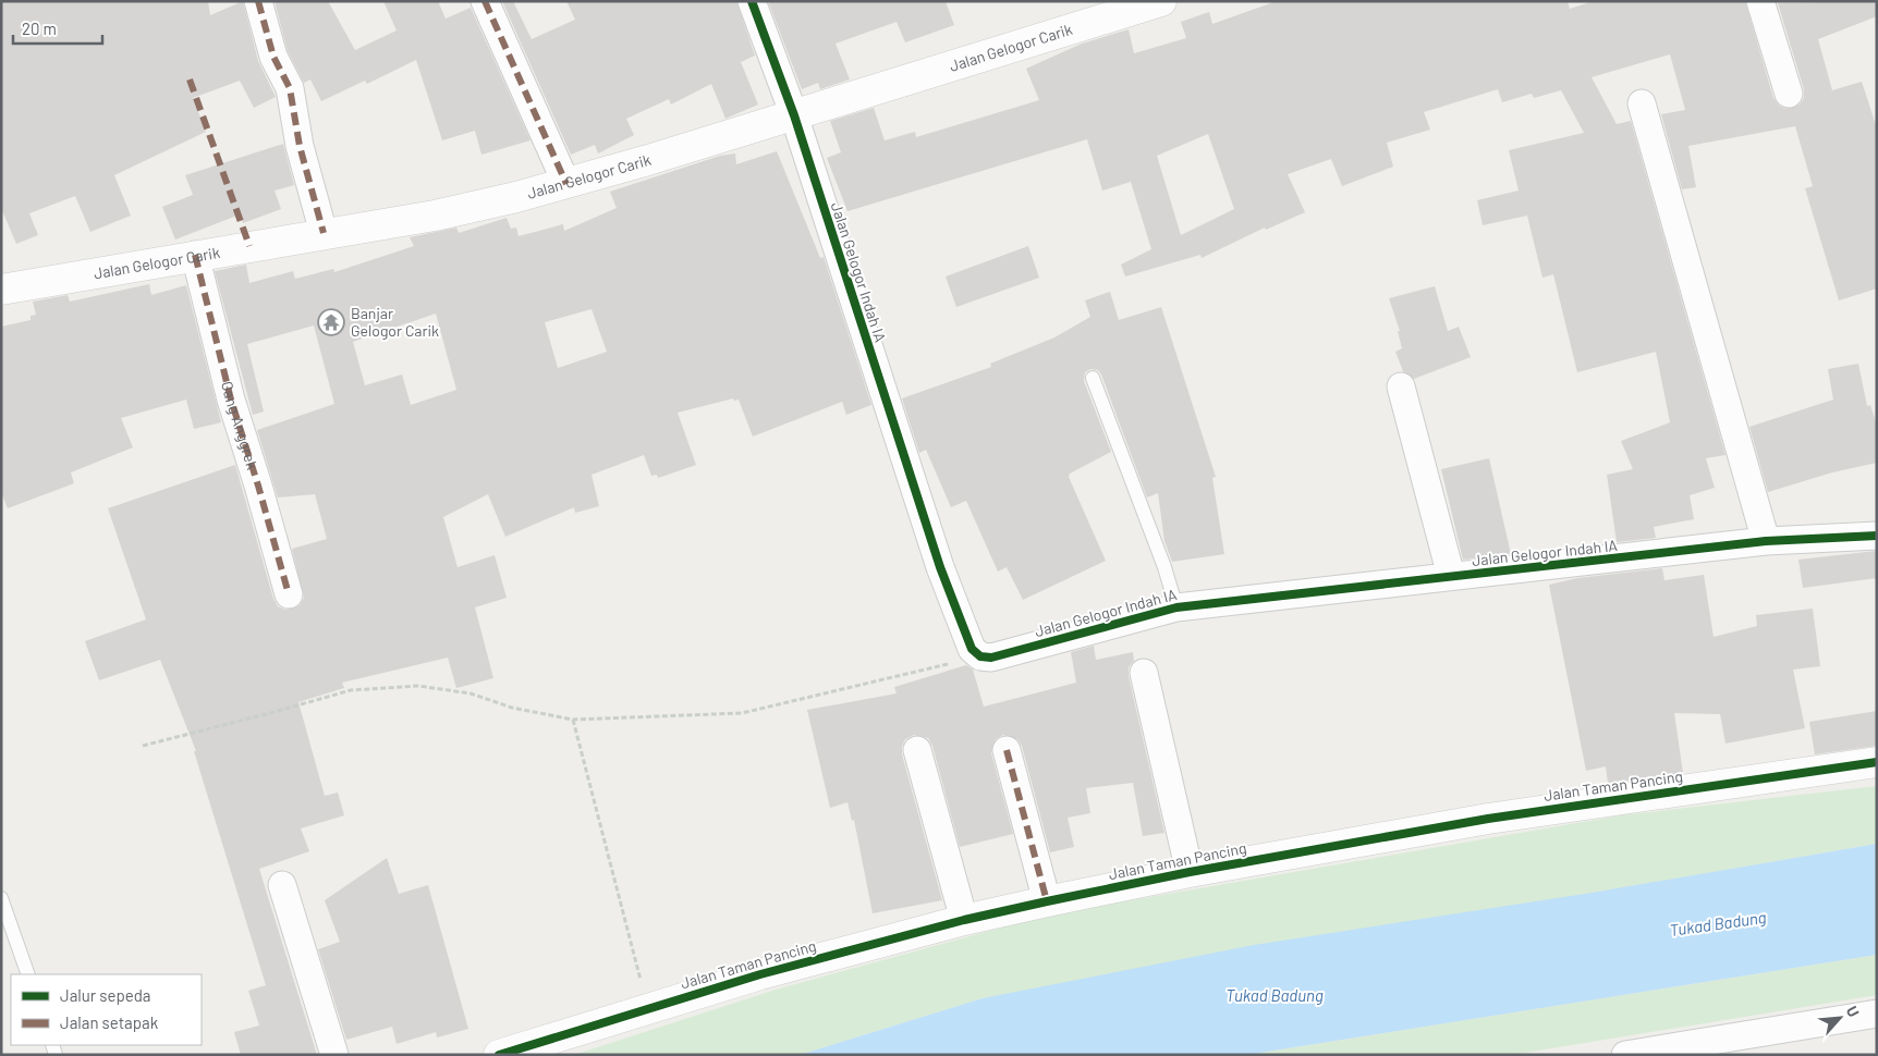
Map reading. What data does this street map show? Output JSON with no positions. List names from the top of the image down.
{
  "streets": {
    "street": [
      "Jalan Gelogor Carik",
      "Jalan Gelogor Indah IA",
      "Gang Anggrek",
      "Jalan Taman Pancing"
    ]
  },
  "crossings": [
    ["Jalan Gelogor Carik", "Jalan Gelogor Indah IA"],
    ["Jalan Gelogor Carik", "Gang Anggrek"]
  ],
  "water": ["Tukad Badung"],
  "places": {
    "temple": ["Banjar Gelogor Carik"]
  },
  "legend": ["Jalur sepeda", "Jalan setapak"],
  "scale_bar": "20 m",
  "north": "top right"
}
